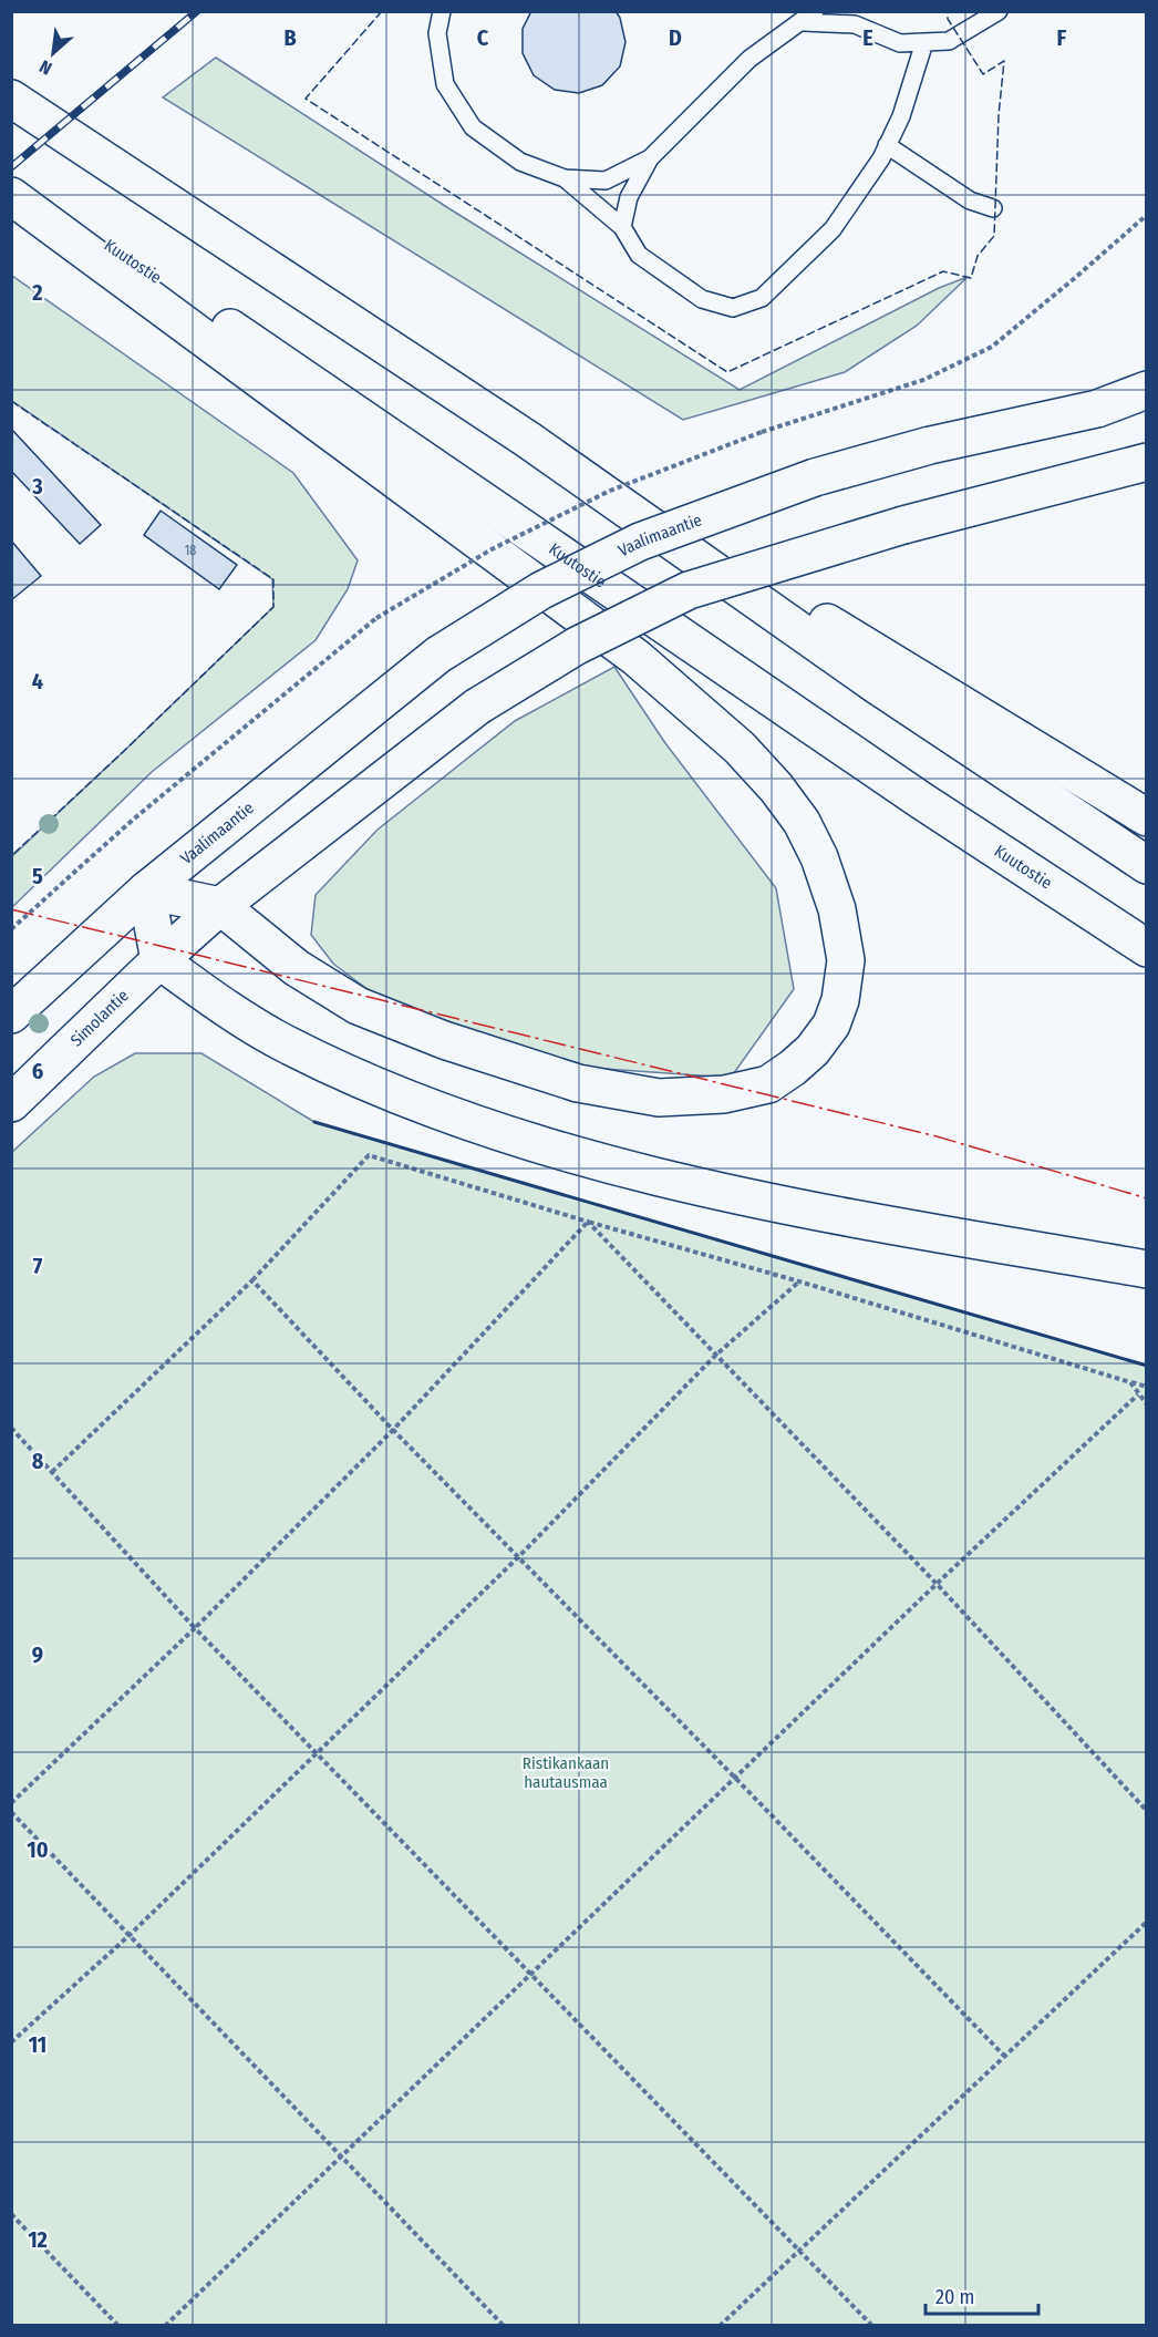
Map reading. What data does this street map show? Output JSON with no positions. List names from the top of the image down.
{
  "streets": {
    "main road": ["Kuutostie", "Vaalimaantie", "Simolantie"]
  },
  "parks": ["Ristikankaan hautausmaa"],
  "house_numbers": ["18"],
  "scale_bar": "20 m",
  "north": "bottom left",
  "grid": {
    "columns": [
      "B",
      "C",
      "D",
      "E",
      "F"
    ],
    "rows": [
      "2",
      "3",
      "4",
      "5",
      "6",
      "7",
      "8",
      "9",
      "10",
      "11",
      "12"
    ]
  }
}
